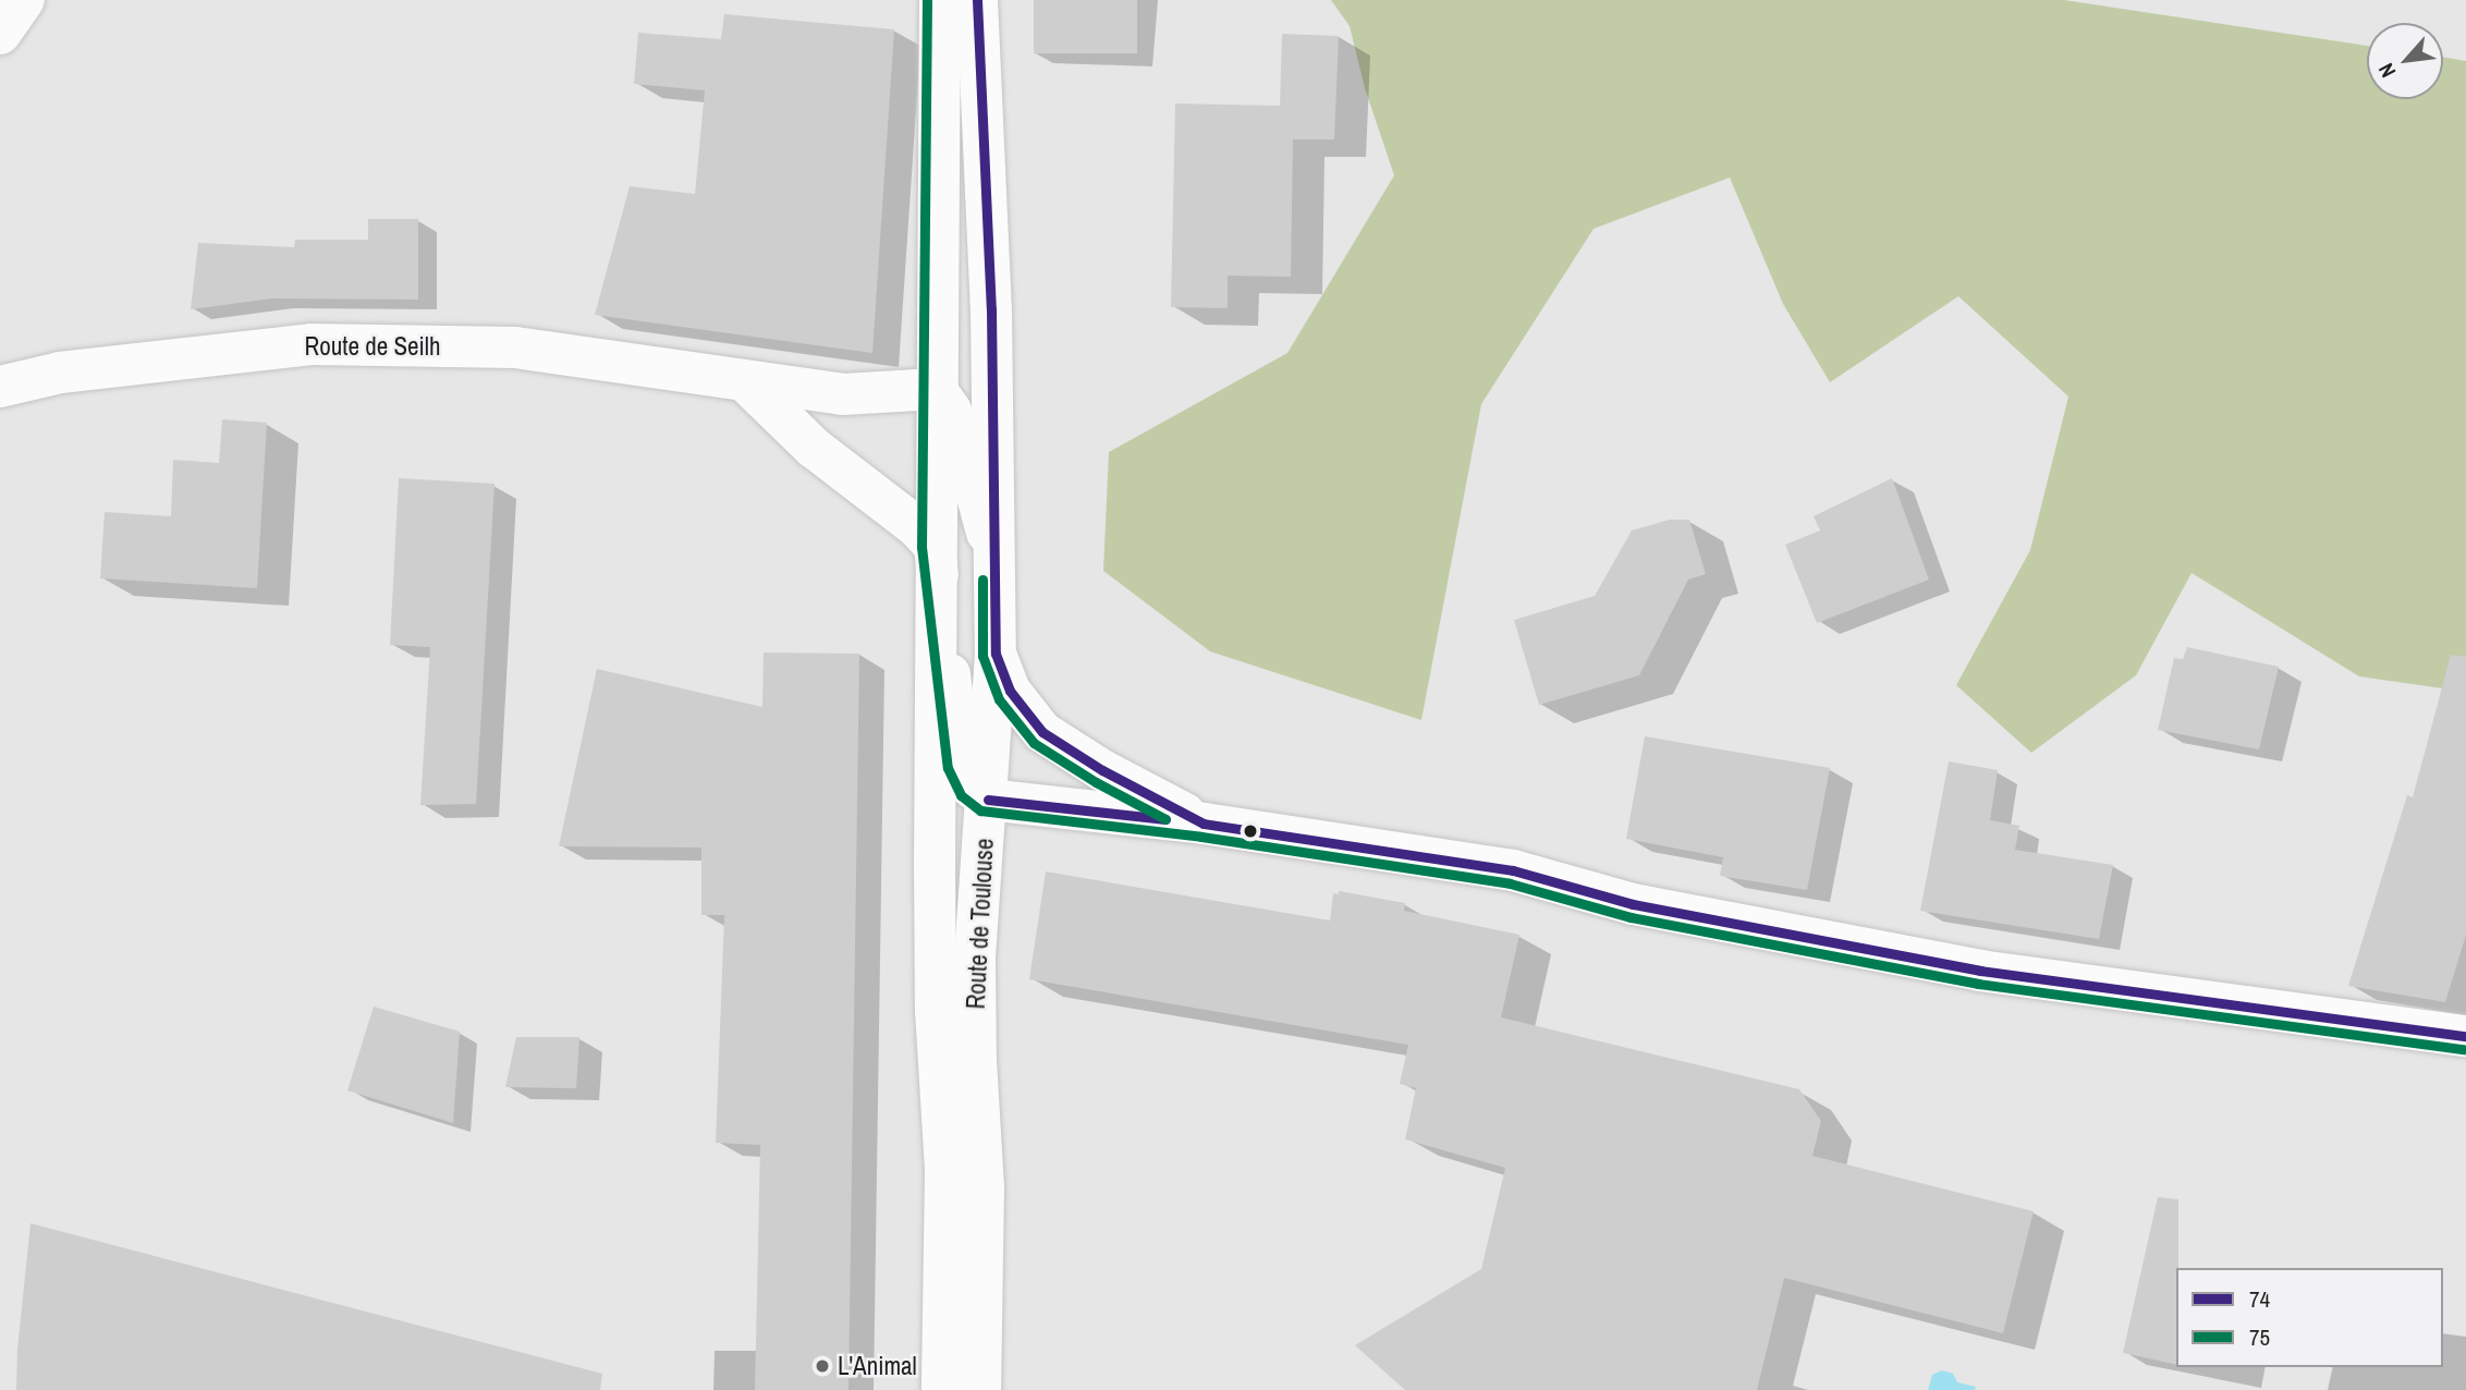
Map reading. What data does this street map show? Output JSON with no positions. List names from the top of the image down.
{
  "streets": {
    "street": ["Route de Seilh", "Route de Toulouse"]
  },
  "crossings": [
    ["Route de Seilh", "Route de Toulouse"]
  ],
  "places": ["L'Animal"],
  "lines": ["transit line 74", "transit line 75"],
  "legend": ["74", "75"],
  "north": "bottom left"
}
